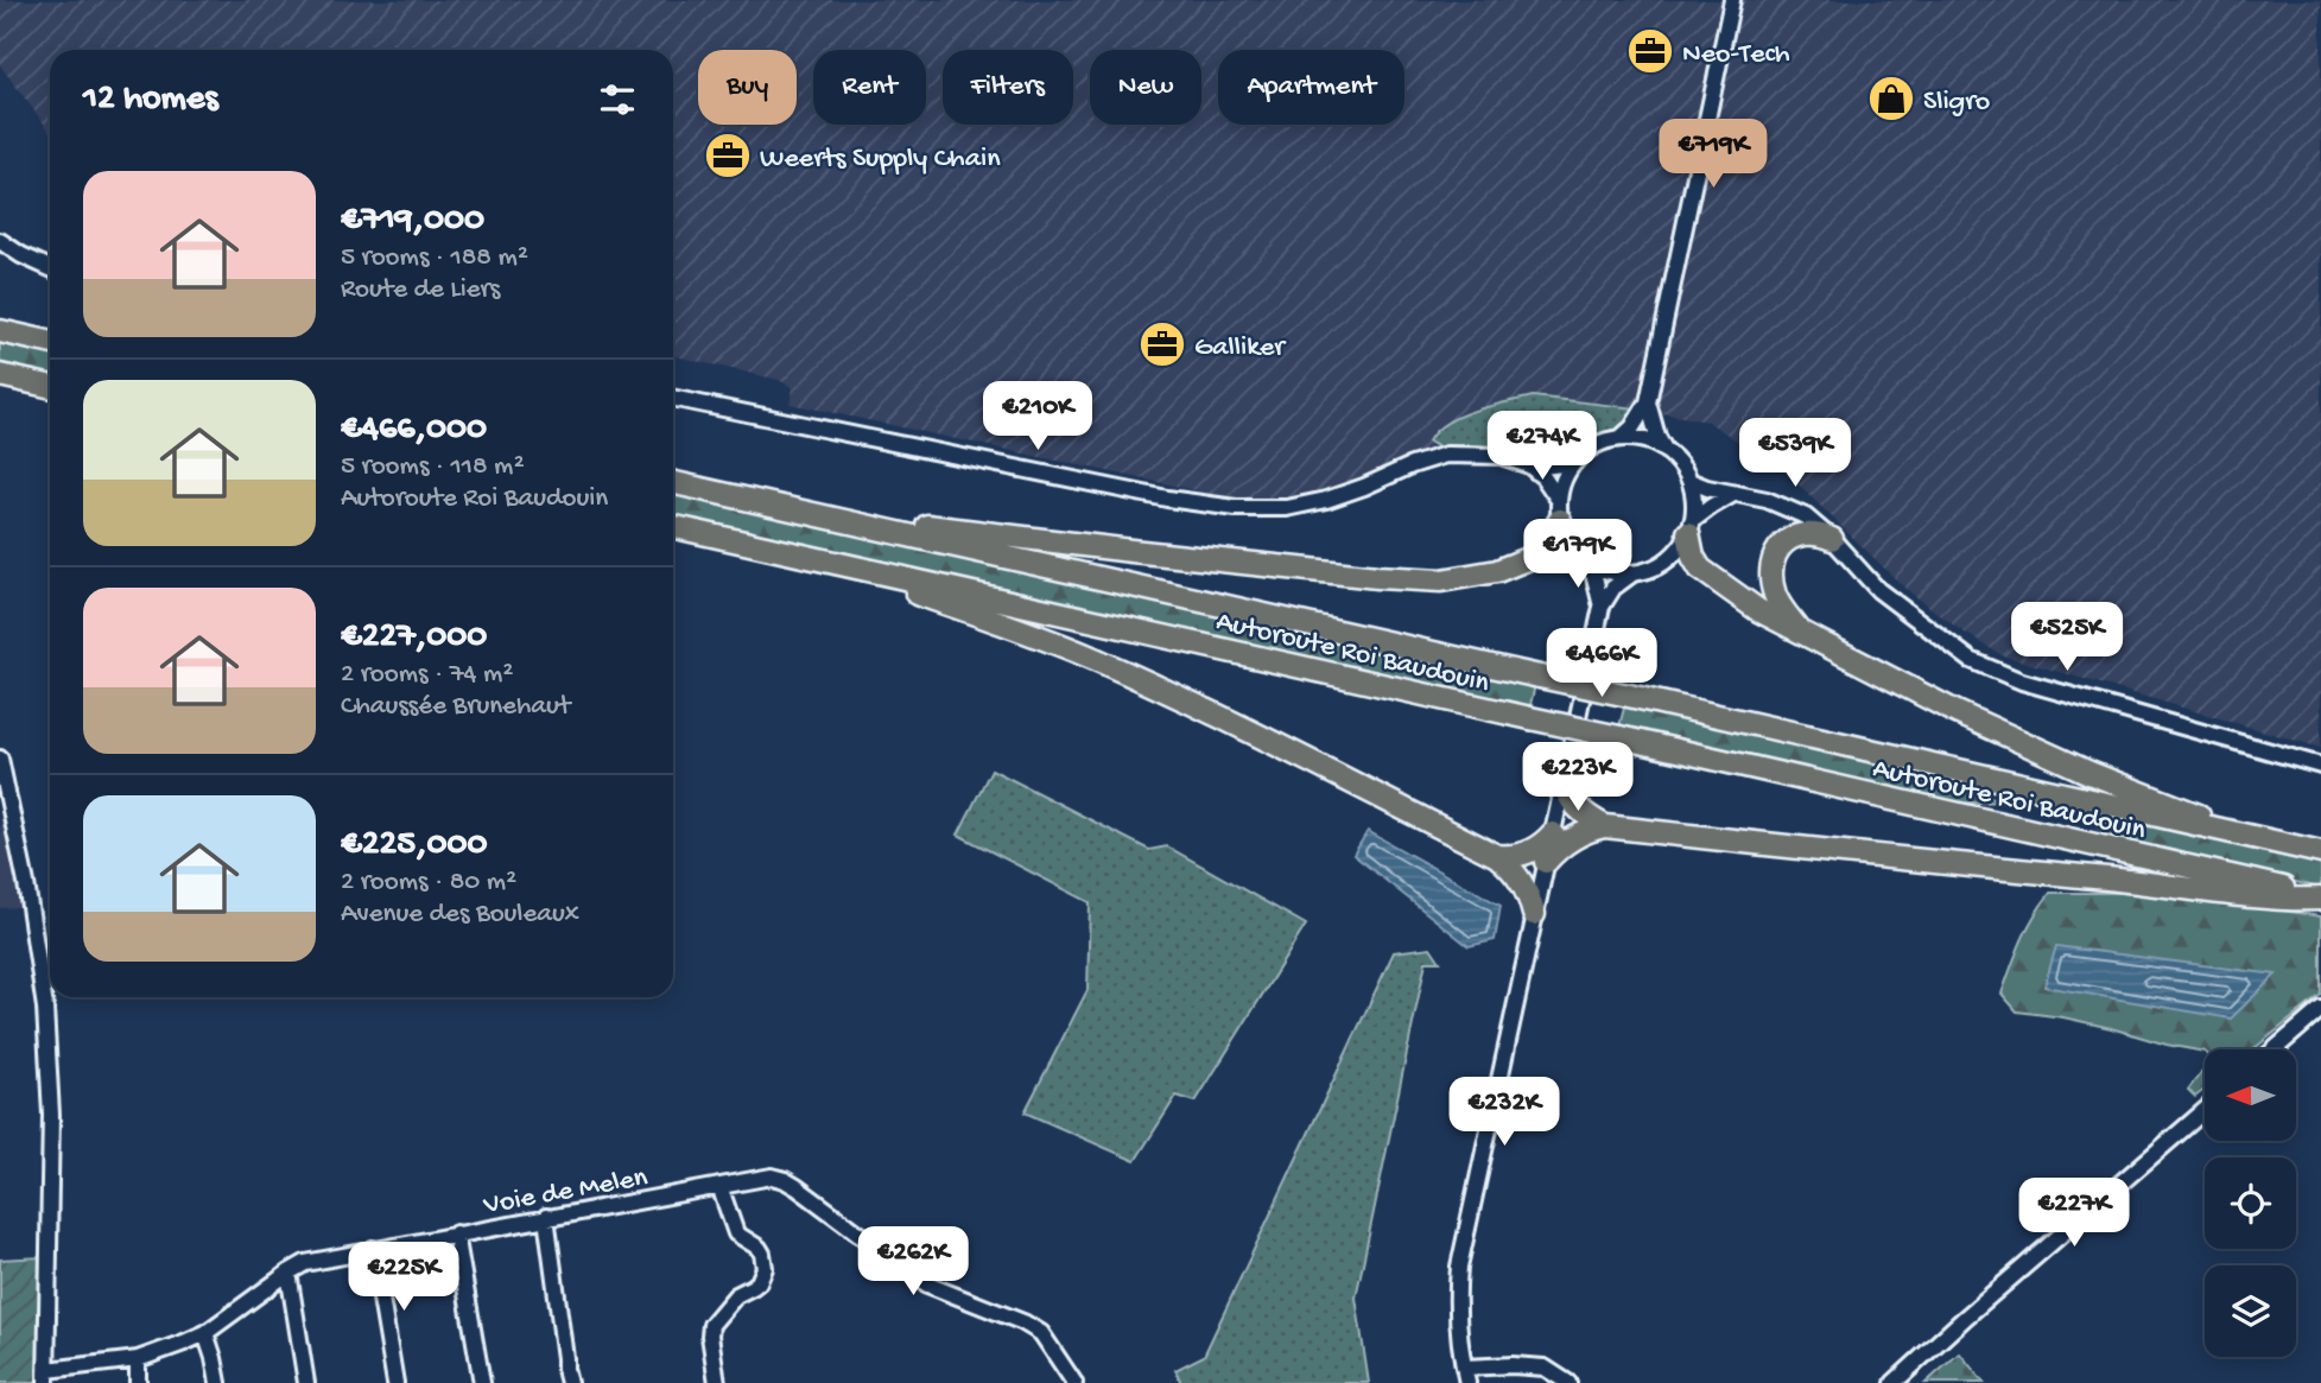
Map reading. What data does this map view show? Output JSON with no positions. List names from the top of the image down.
{
  "streets": {
    "highway": ["Autoroute Roi Baudouin"],
    "street": ["Voie de Melen"]
  },
  "places": {
    "office": ["Neo-Tech", "Weerts Supply Chain", "Galliker"],
    "shop": ["Sligro"]
  },
  "north": "left",
  "page": {
    "chip": [
      "Buy",
      "Rent",
      "Filters",
      "New",
      "Apartment"
    ],
    "heading": "12 homes",
    "price": [
      "€719K",
      "€210K",
      "€274K",
      "€539K",
      "€179K",
      "€525K",
      "€466K",
      "€223K",
      "€232K",
      "€227K",
      "€262K",
      "€225K"
    ],
    "list": [
      {
        "name": "€719,000",
        "note": "5 rooms · 188 m² · Route de Liers"
      },
      {
        "name": "€466,000",
        "note": "5 rooms · 118 m² · Autoroute Roi Baudouin"
      },
      {
        "name": "€227,000",
        "note": "2 rooms · 74 m² · Chaussée Brunehaut"
      },
      {
        "name": "€225,000",
        "note": "2 rooms · 80 m² · Avenue des Bouleaux"
      }
    ]
  }
}
